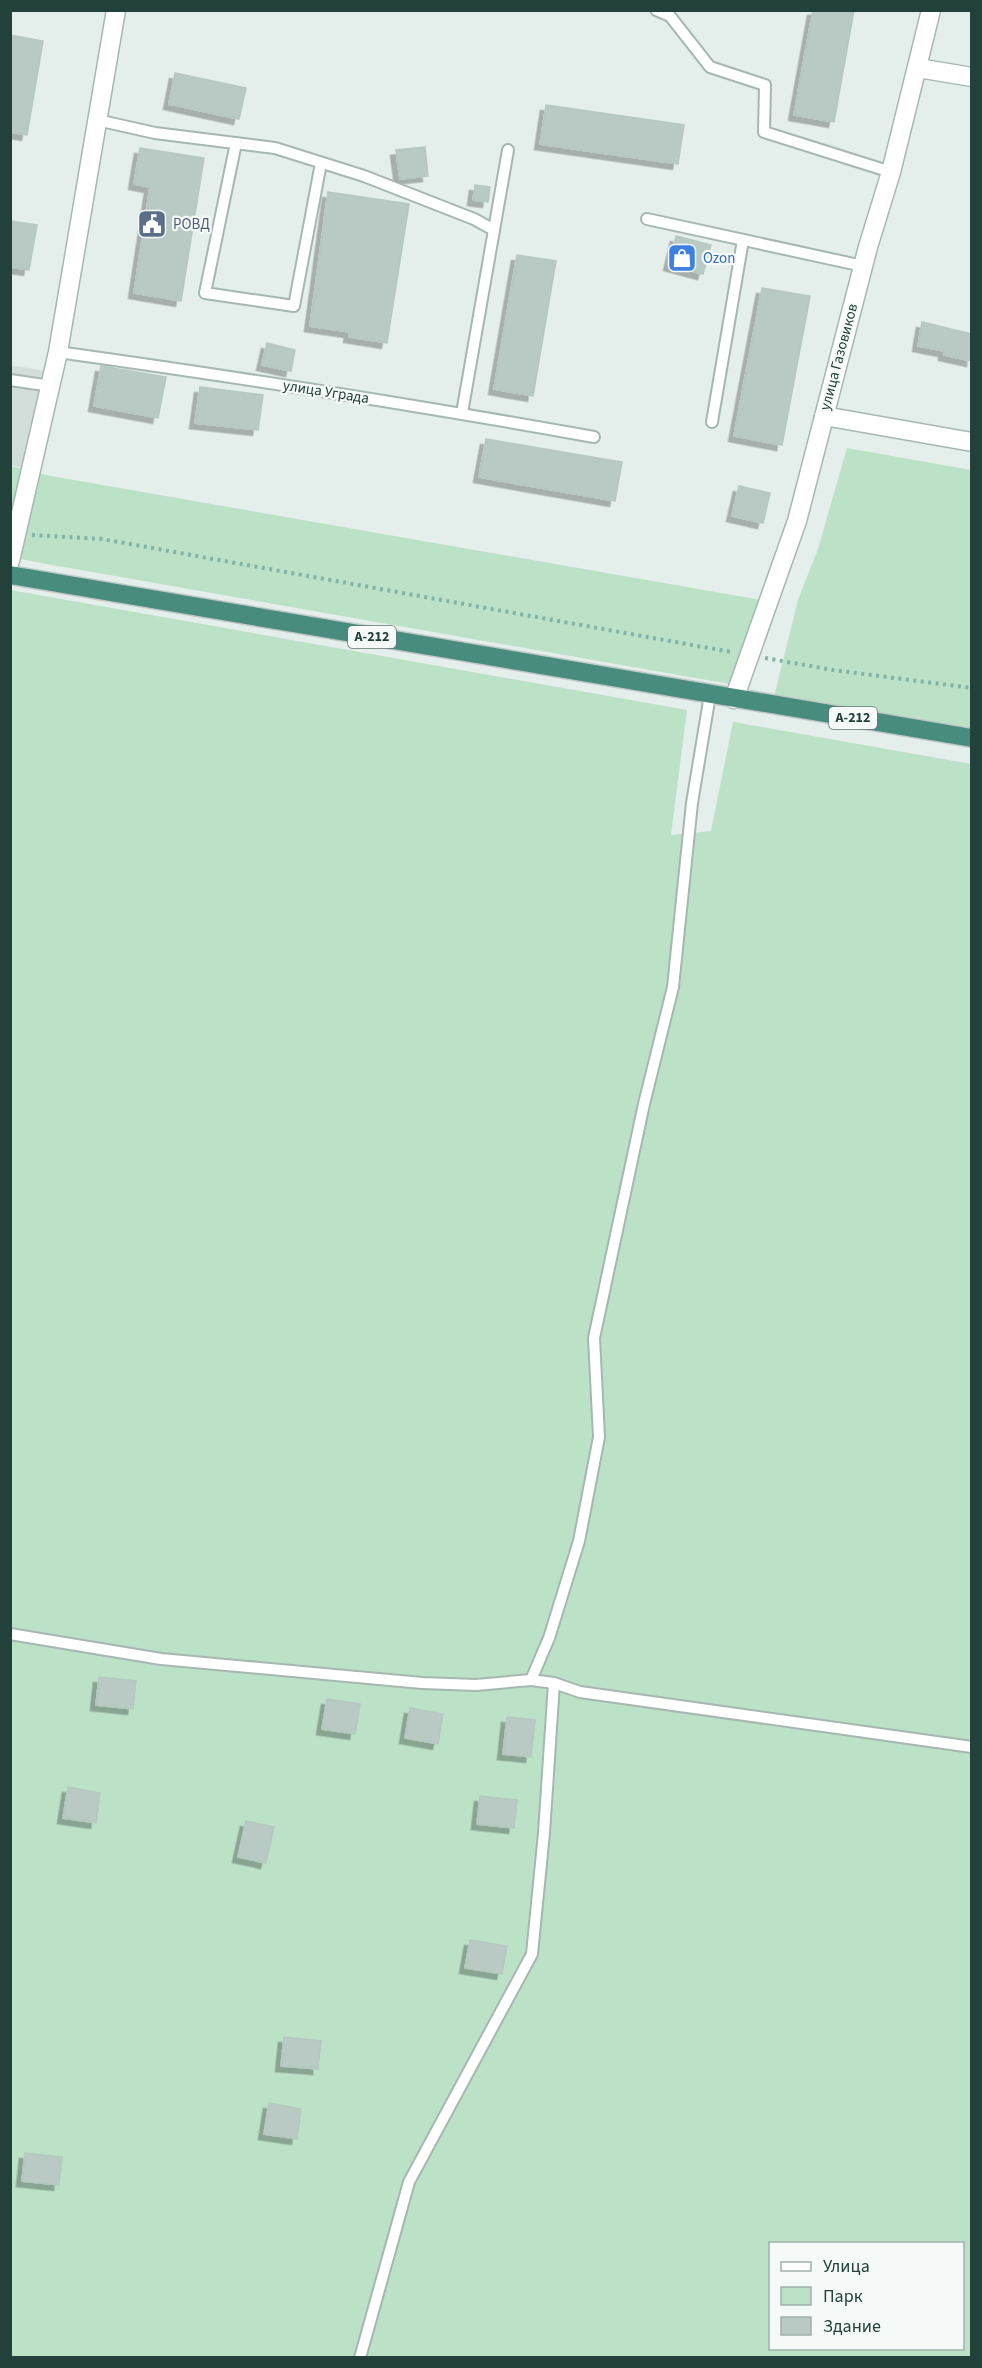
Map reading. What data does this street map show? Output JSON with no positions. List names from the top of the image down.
{
  "streets": {
    "highway": ["А-212"],
    "street": ["улица Газовиков"],
    "lane": ["улица Уграда"]
  },
  "crossings": [
    ["улица Газовиков", "А-212"]
  ],
  "places": {
    "public building": ["РОВД"],
    "shop": ["Ozon"]
  },
  "legend": ["Улица", "Парк", "Здание"]
}
